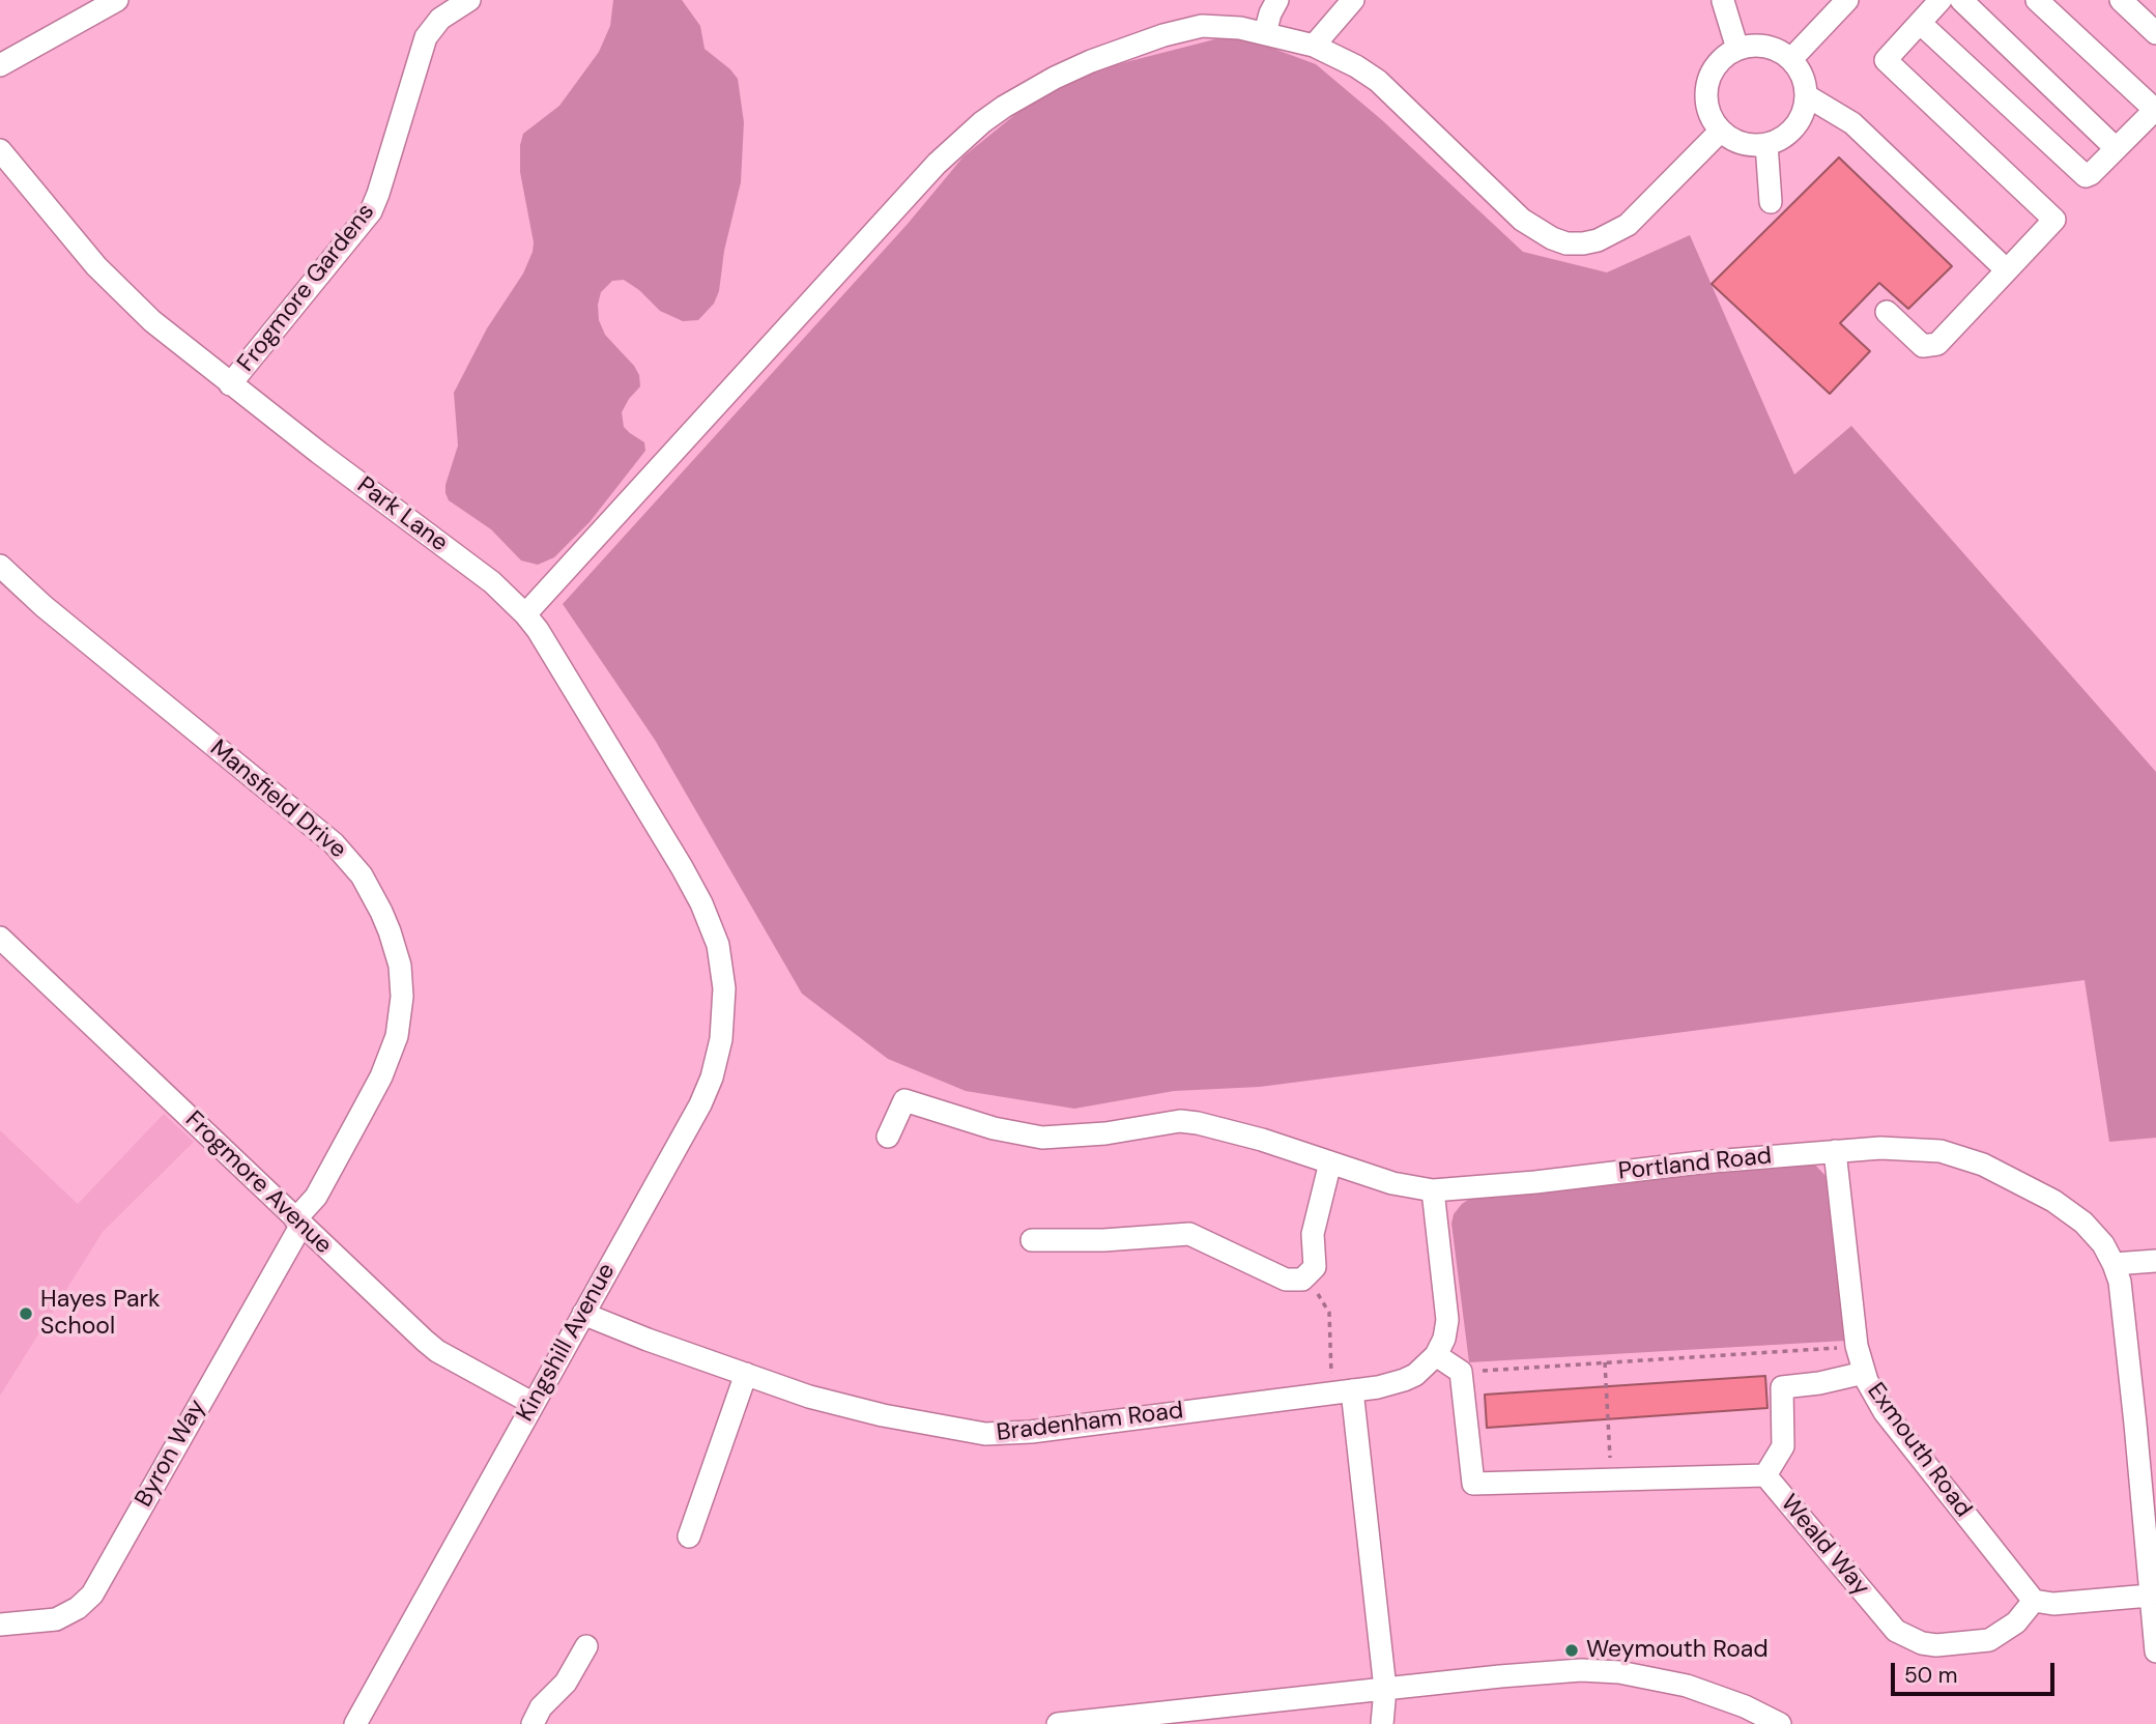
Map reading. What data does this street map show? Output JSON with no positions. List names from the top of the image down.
{
  "streets": {
    "street": [
      "Frogmore Gardens",
      "Park Lane",
      "Mansfield Drive",
      "Portland Road",
      "Frogmore Avenue",
      "Kingshill Avenue",
      "Bradenham Road",
      "Exmouth Road",
      "Byron Way",
      "Weald Way"
    ]
  },
  "crossings": [
    ["Frogmore Gardens", "Park Lane"],
    ["Park Lane", "Kingshill Avenue"],
    ["Mansfield Drive", "Frogmore Avenue"],
    ["Mansfield Drive", "Byron Way"],
    ["Portland Road", "Exmouth Road"],
    ["Frogmore Avenue", "Kingshill Avenue"],
    ["Frogmore Avenue", "Byron Way"],
    ["Kingshill Avenue", "Bradenham Road"],
    ["Exmouth Road", "Weald Way"]
  ],
  "places": ["Hayes Park School", "Weymouth Road"],
  "scale_bar": "50 m"
}
